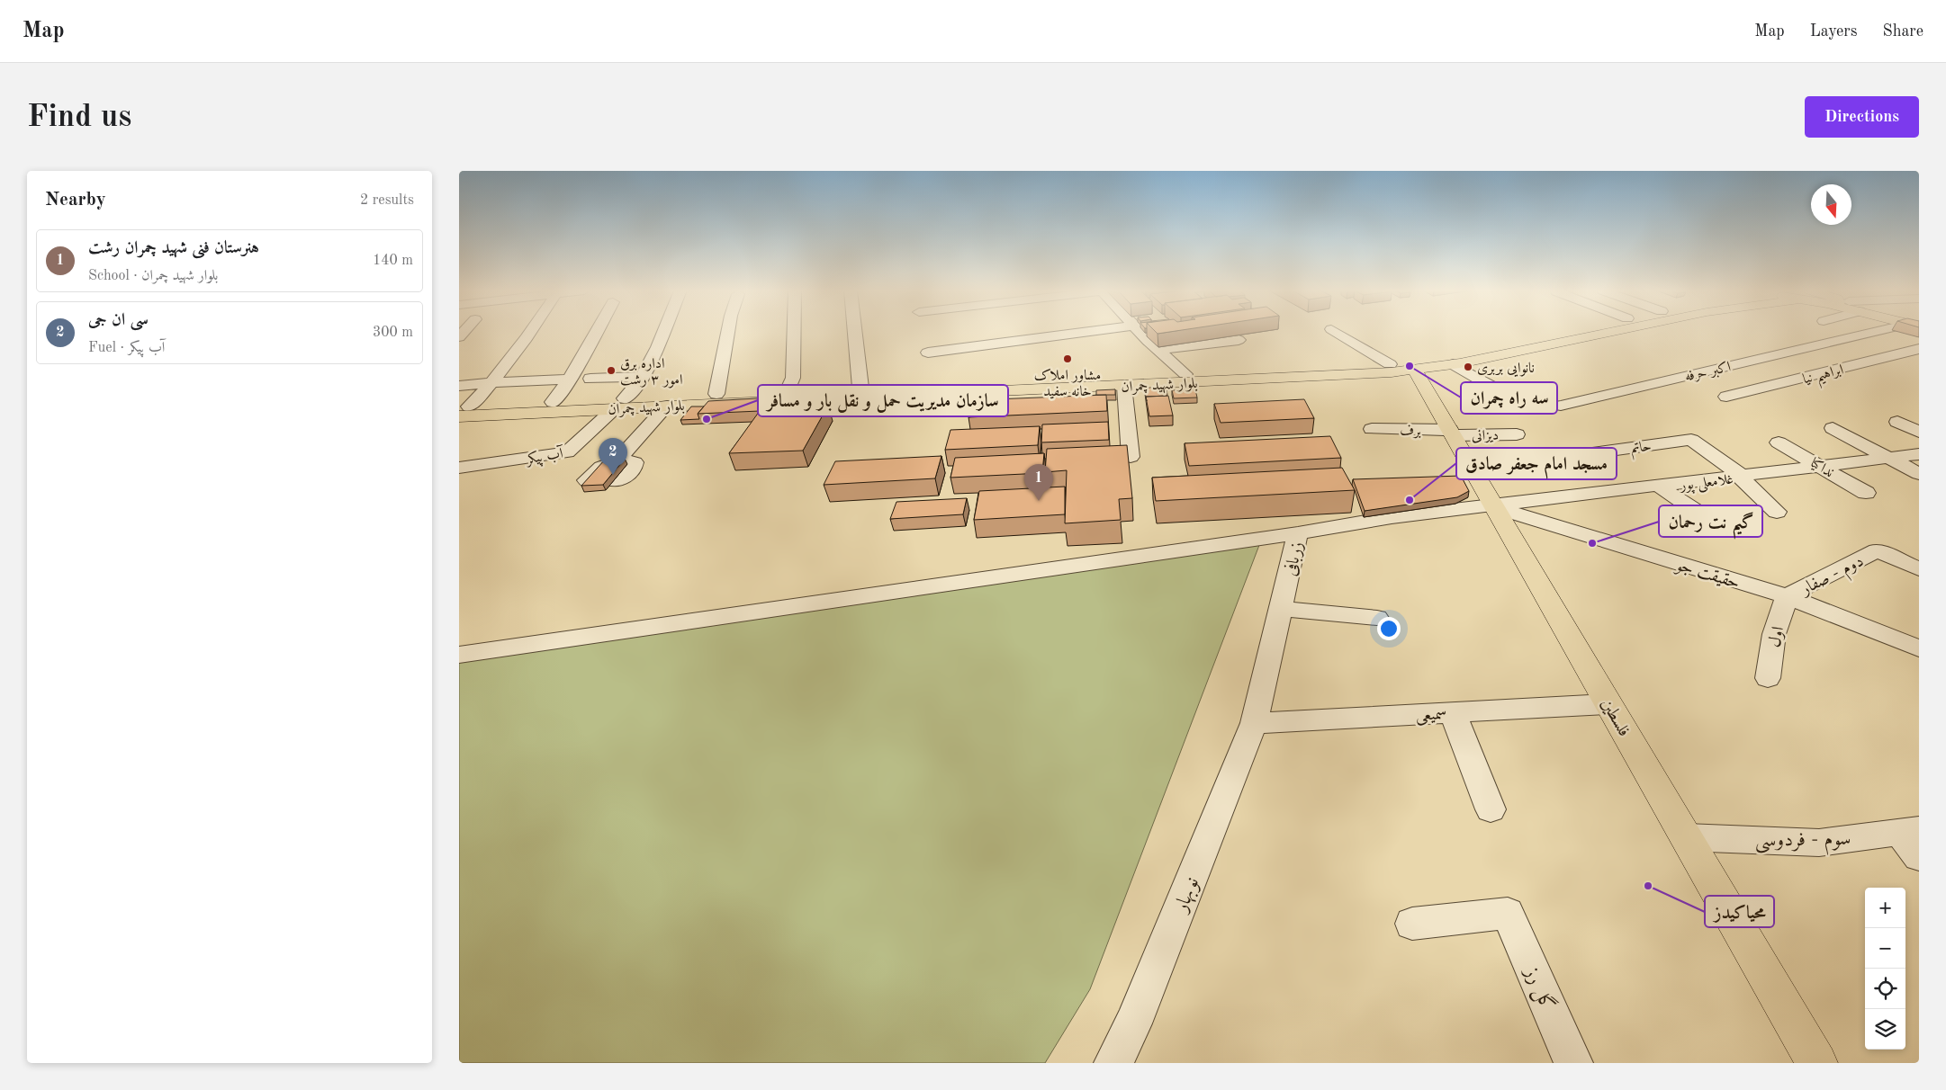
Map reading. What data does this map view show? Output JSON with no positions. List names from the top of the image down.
{
  "streets": {
    "main road": ["بلوار شهید چمران", "فلسطین"],
    "street": [
      "اکبر حرفه",
      "ابراهیم نیا",
      "برف",
      "دیزانی",
      "حاتم",
      "آب پیکر",
      "نداکیا",
      "غلامعلی پور",
      "زربافی",
      "حقیقت جو",
      "دوم - صفار",
      "اول",
      "سمیعی",
      "سوم - فردوسی",
      "نوبهار",
      "گل رز"
    ]
  },
  "crossings": [
    ["بلوار شهید چمران", "آب پیکر"],
    ["بلوار شهید چمران", "فلسطین"],
    ["برف", "دیزانی"],
    ["برف", "فلسطین"],
    ["دیزانی", "فلسطین"],
    ["حاتم", "غلامعلی پور"],
    ["حاتم", "فلسطین"],
    ["نداکیا", "غلامعلی پور"],
    ["غلامعلی پور", "زربافی"],
    ["غلامعلی پور", "حقیقت جو"],
    ["غلامعلی پور", "فلسطین"],
    ["زربافی", "حقیقت جو"],
    ["زربافی", "سمیعی"],
    ["زربافی", "فلسطین"],
    ["زربافی", "نوبهار"],
    ["حقیقت جو", "دوم - صفار"],
    ["حقیقت جو", "اول"],
    ["حقیقت جو", "فلسطین"],
    ["دوم - صفار", "اول"],
    ["سمیعی", "فلسطین"],
    ["سمیعی", "نوبهار"],
    ["فلسطین", "سوم - فردوسی"]
  ],
  "places": [
    "مشاور املاک خانه سفید",
    "سه راه چمران",
    "نانوایی بربری",
    "اداره برق امور ۳ رشت",
    "سازمان مدیریت حمل و نقل بار و مسافر",
    "مسجد امام جعفر صادق",
    "گیم نت رحمان",
    "محیاکیدز"
  ],
  "north": "bottom",
  "page": {
    "header": "Map",
    "nav": ["Map", "Layers", "Share"],
    "buttons": "Directions",
    "title": "Find us",
    "heading": ["Nearby", "2 results"],
    "list": [
      {
        "mark": "1",
        "name": "هنرستان فنی شهید چمران رشت",
        "note": "School · بلوار شهید چمران",
        "value": "140 m"
      },
      {
        "mark": "2",
        "name": "سی ان جی",
        "note": "Fuel · آب پیکر",
        "value": "300 m"
      }
    ],
    "pins": ["2", "1"],
    "map_buttons": ["+", "−"]
  }
}
